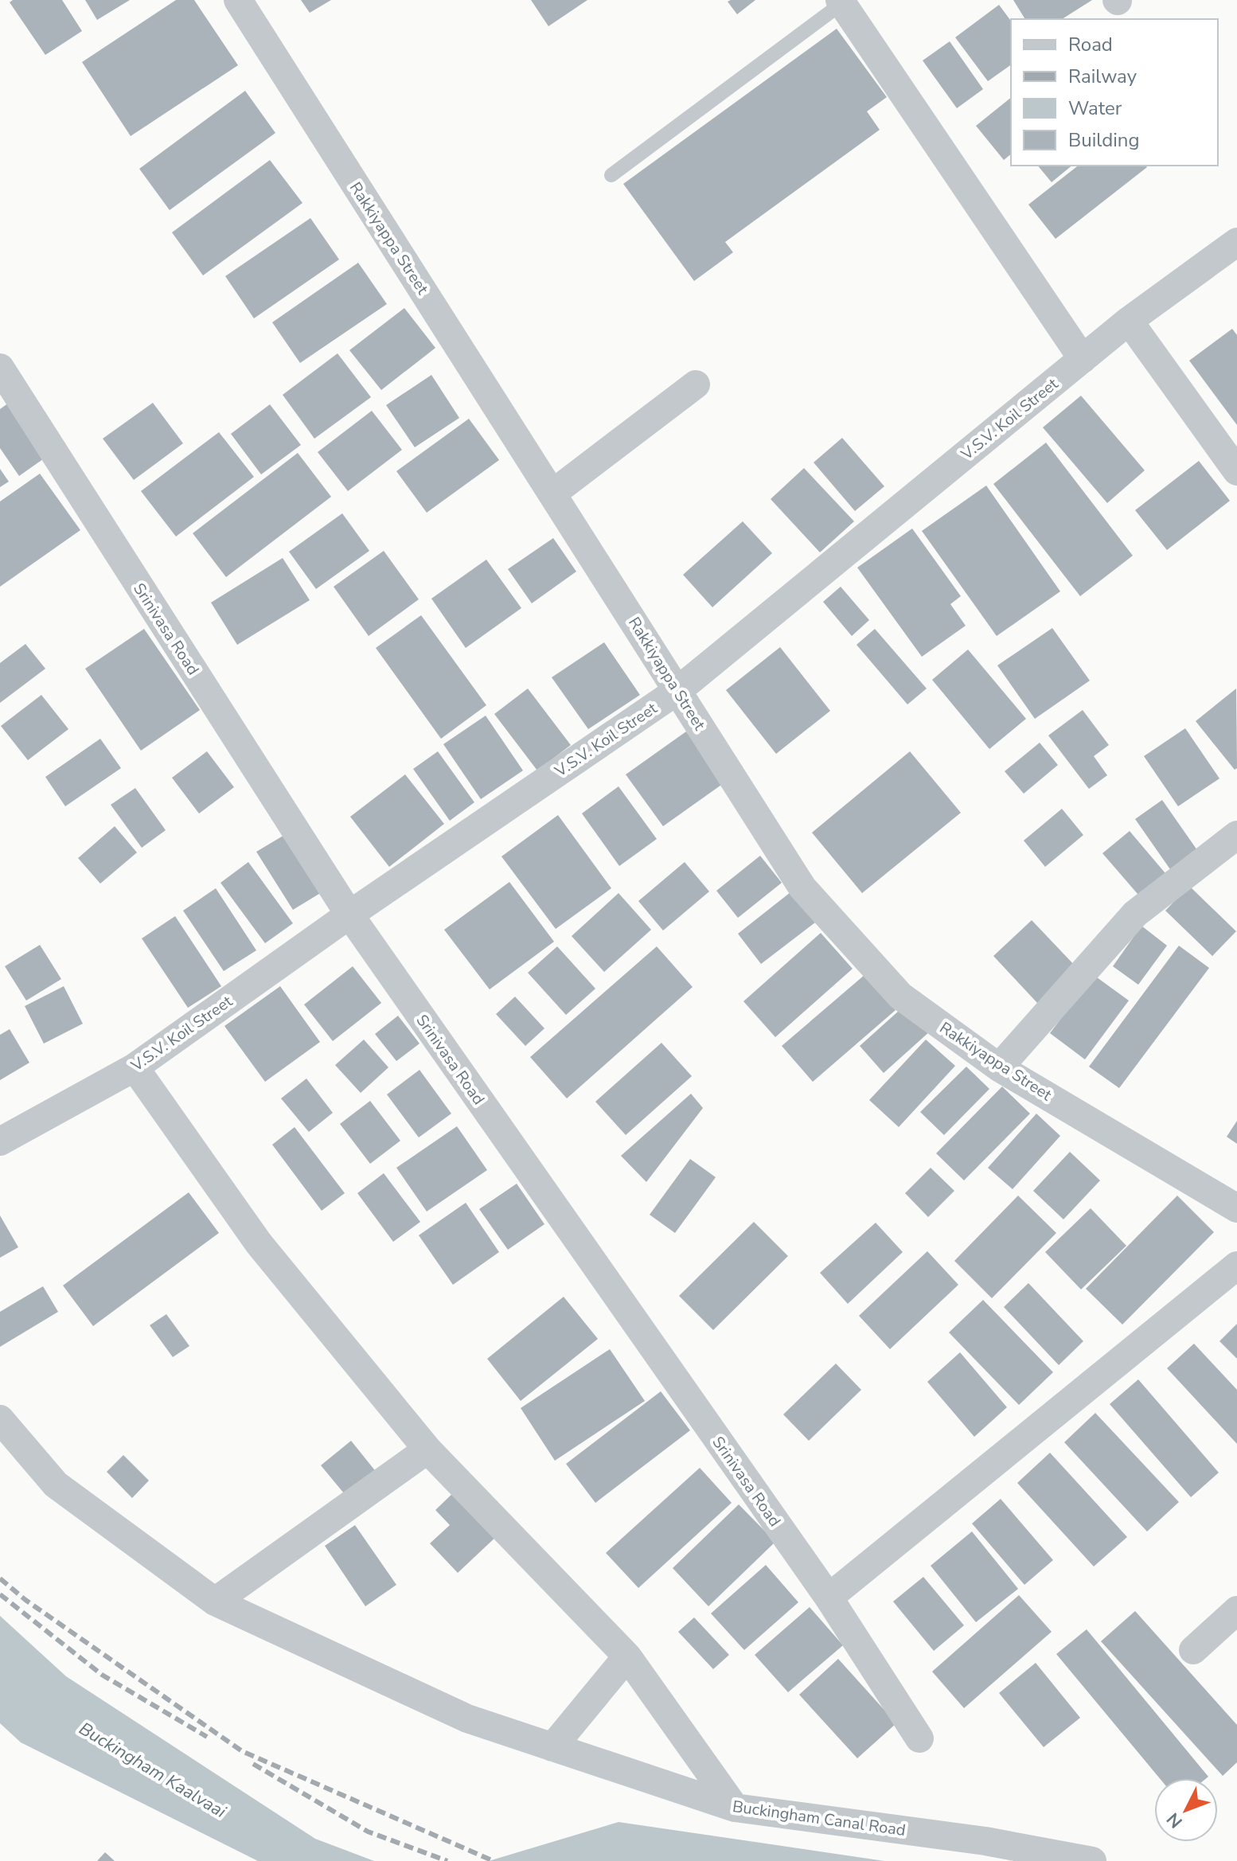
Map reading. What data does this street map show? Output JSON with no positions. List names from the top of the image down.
{
  "streets": {
    "street": [
      "Rakkiyappa Street",
      "V.S.V. Koil Street",
      "Srinivasa Road",
      "Buckingham Canal Road"
    ]
  },
  "crossings": [
    ["Rakkiyappa Street", "V.S.V. Koil Street"],
    ["V.S.V. Koil Street", "Srinivasa Road"]
  ],
  "water": ["Buckingham Kaalvaai"],
  "legend": [
    "Road",
    "Railway",
    "Water",
    "Building"
  ],
  "north": "bottom left"
}
